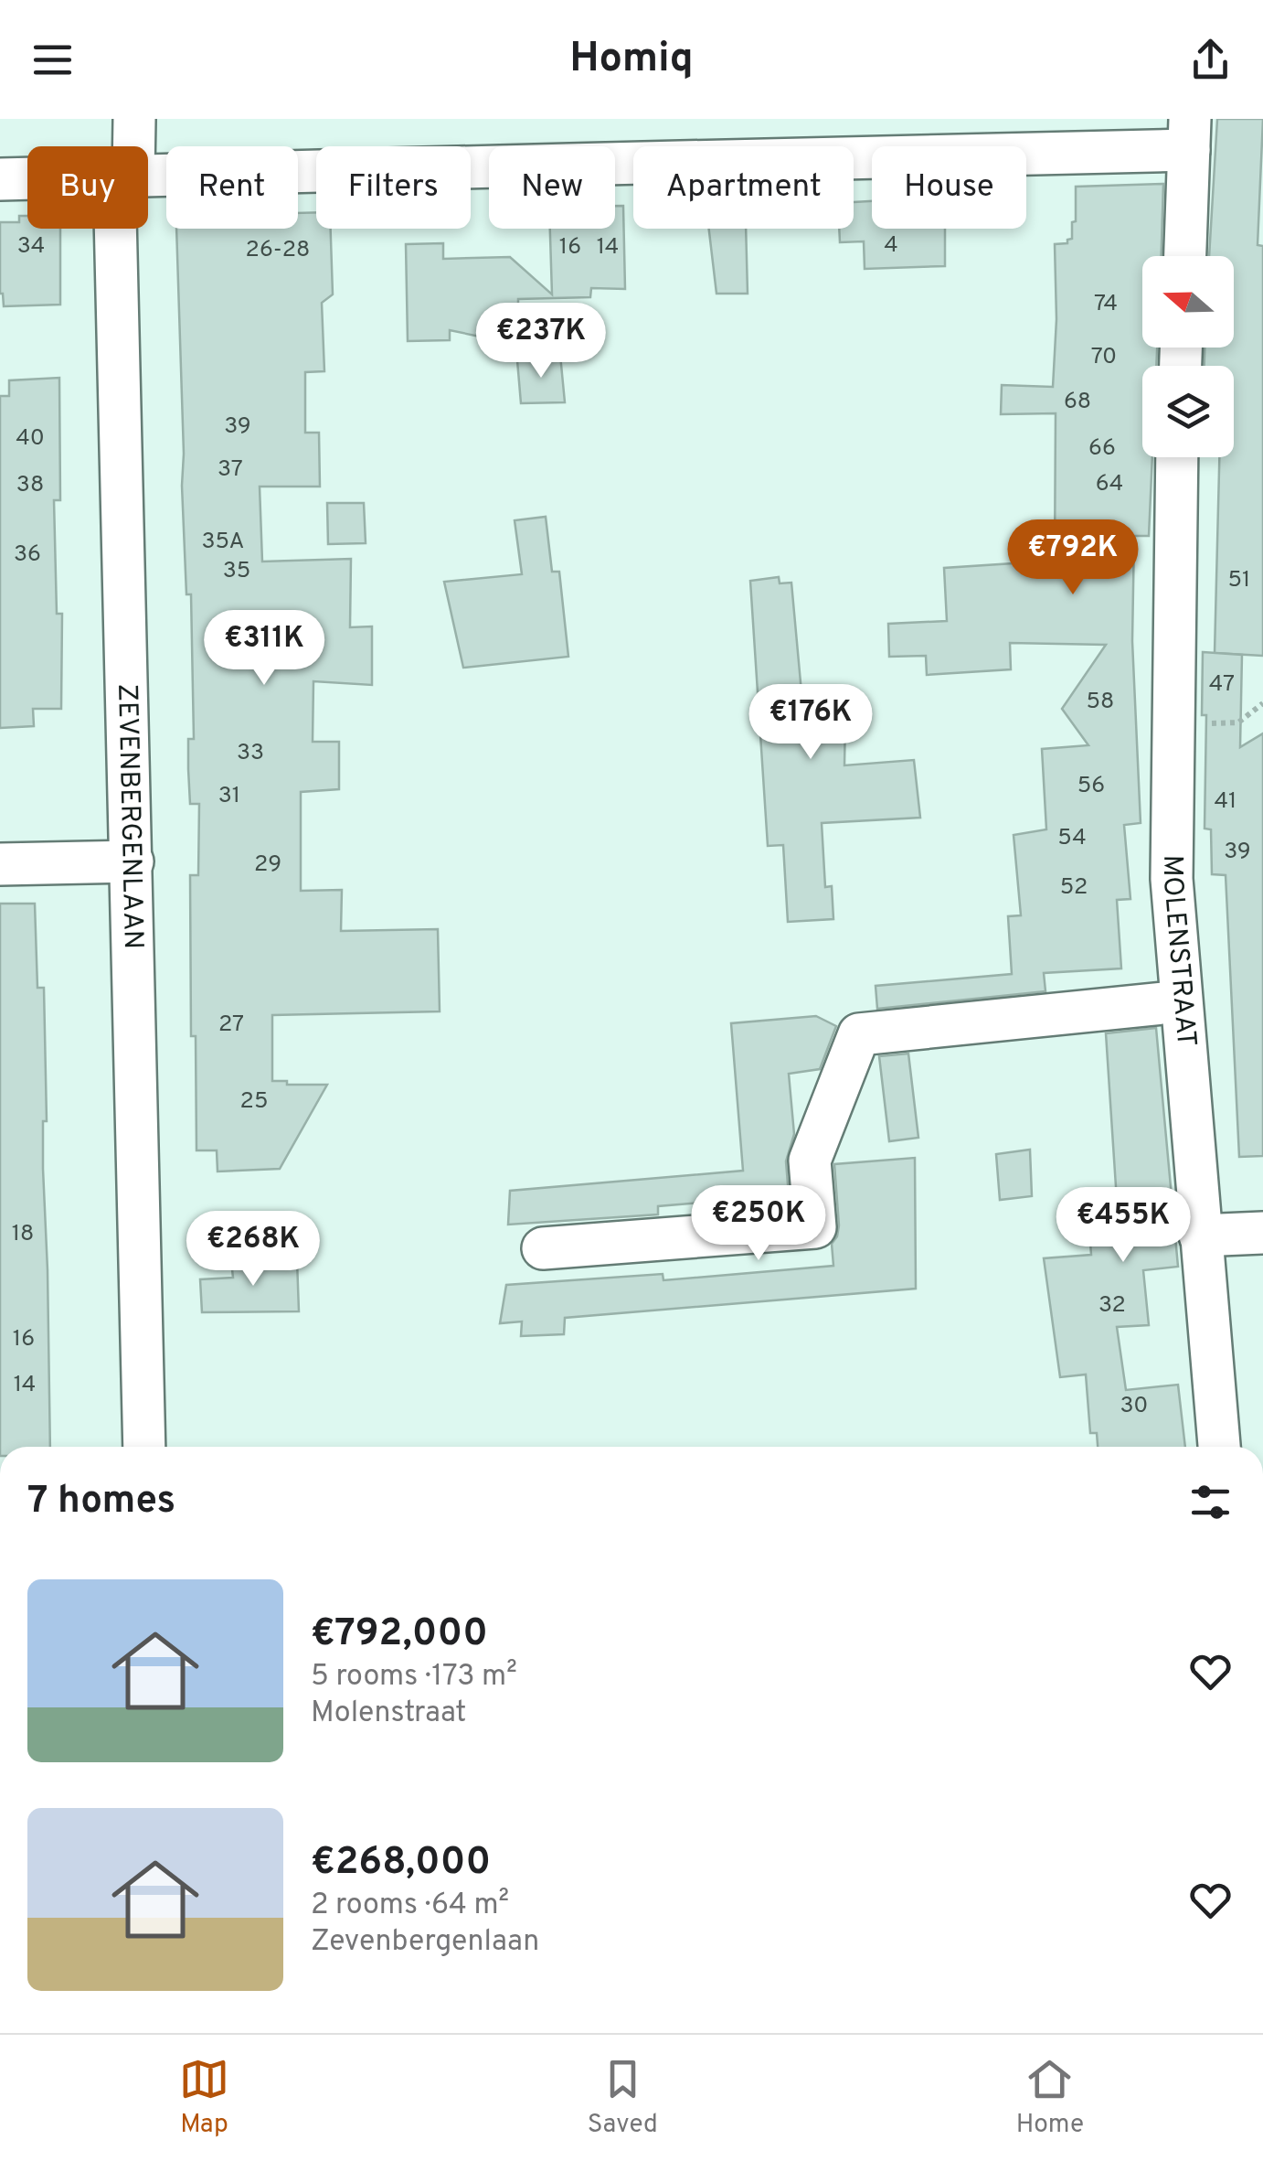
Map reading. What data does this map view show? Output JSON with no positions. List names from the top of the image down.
{
  "streets": {
    "street": ["ZEVENBERGENLAAN", "MOLENSTRAAT"]
  },
  "house_numbers": [
    "4",
    "34",
    "16",
    "14",
    "26-28",
    "74",
    "70",
    "68",
    "39",
    "40",
    "66",
    "37",
    "64",
    "38",
    "35A",
    "36",
    "35",
    "51",
    "47",
    "58",
    "33",
    "56",
    "31",
    "41",
    "54",
    "39",
    "29",
    "52",
    "27",
    "25",
    "18",
    "32",
    "16",
    "14",
    "30"
  ],
  "north": "left",
  "page": {
    "header": "Homiq",
    "chip": [
      "Buy",
      "Rent",
      "Filters",
      "New",
      "Apartment",
      "House"
    ],
    "price": [
      "€237K",
      "€792K",
      "€311K",
      "€176K",
      "€250K",
      "€455K",
      "€268K"
    ],
    "heading": "7 homes",
    "list": [
      {
        "name": "€792,000",
        "note": "5 rooms · 173 m² · Molenstraat"
      },
      {
        "name": "€268,000",
        "note": "2 rooms · 64 m² · Zevenbergenlaan"
      }
    ],
    "tabs": ["Map", "Saved", "Home"]
  }
}
